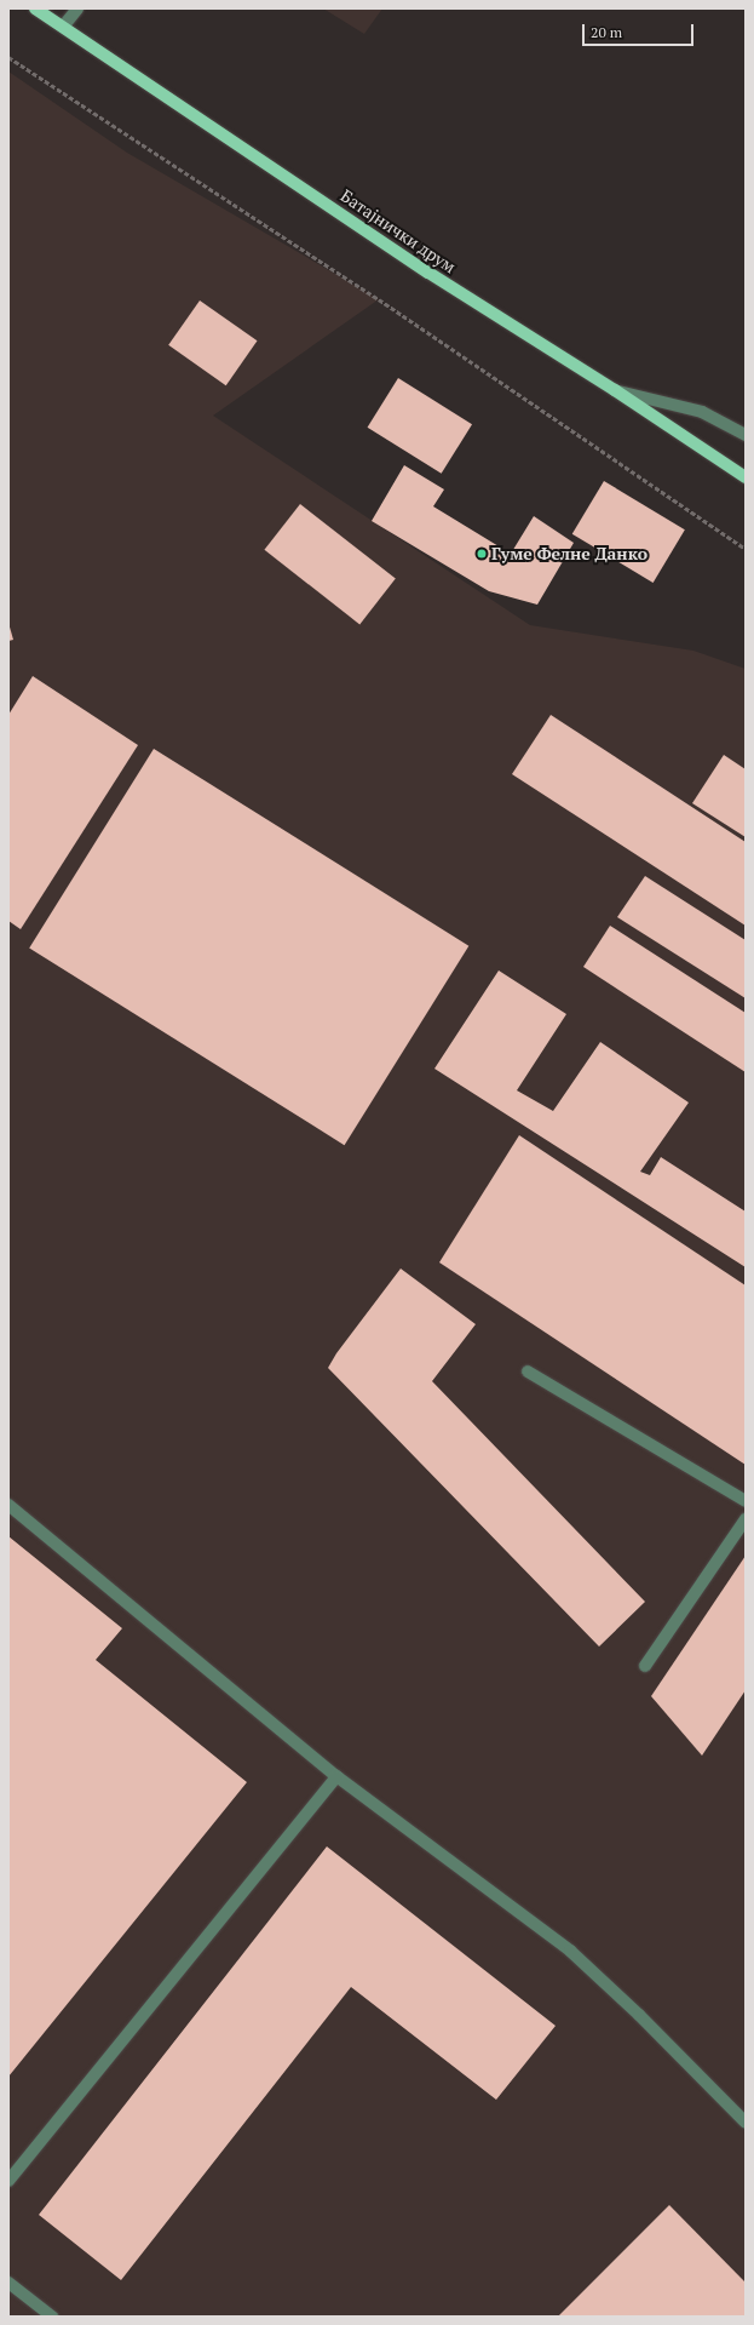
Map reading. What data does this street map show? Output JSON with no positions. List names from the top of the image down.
{
  "streets": {
    "main road": ["Батајнички друм"]
  },
  "places": ["Гуме Фелне Данко"],
  "scale_bar": "20 m"
}
